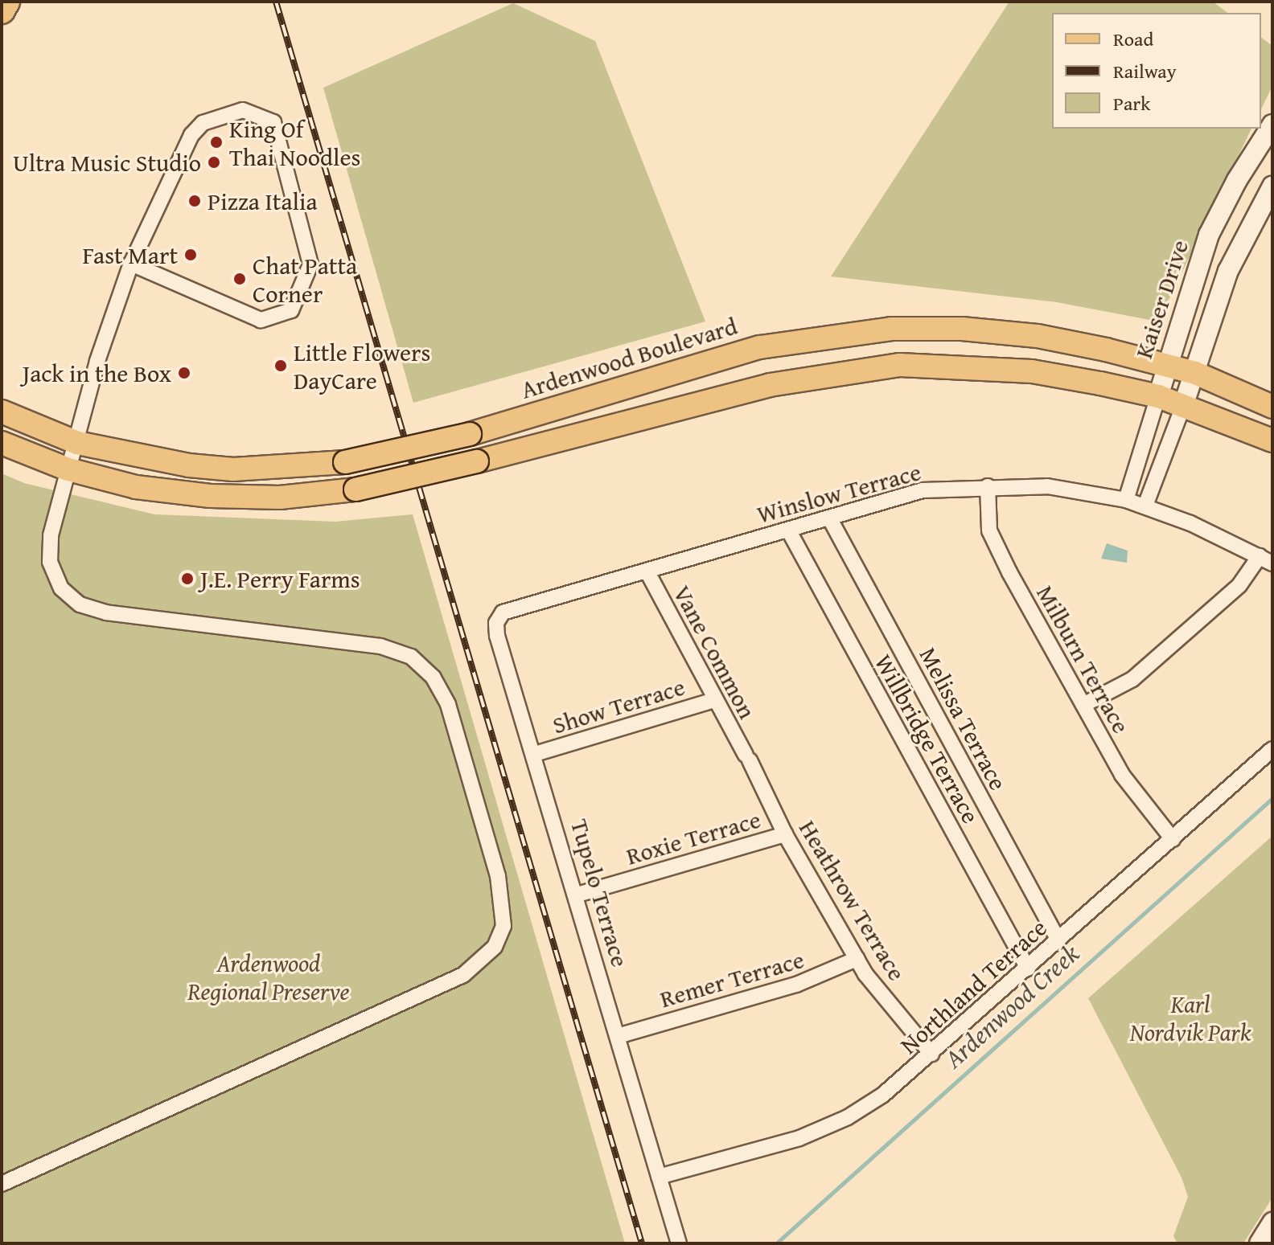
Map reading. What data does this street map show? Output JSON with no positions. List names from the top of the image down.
{
  "streets": {
    "main road": ["Ardenwood Boulevard"],
    "street": [
      "Kaiser Drive",
      "Winslow Terrace",
      "Vane Common",
      "Milburn Terrace",
      "Show Terrace",
      "Melissa Terrace",
      "Willbridge Terrace",
      "Roxie Terrace",
      "Tupelo Terrace",
      "Heathrow Terrace",
      "Remer Terrace",
      "Northland Terrace"
    ]
  },
  "crossings": [
    ["Kaiser Drive", "Ardenwood Boulevard"],
    ["Kaiser Drive", "Winslow Terrace"],
    ["Winslow Terrace", "Vane Common"],
    ["Winslow Terrace", "Milburn Terrace"],
    ["Winslow Terrace", "Melissa Terrace"],
    ["Winslow Terrace", "Willbridge Terrace"],
    ["Winslow Terrace", "Tupelo Terrace"],
    ["Vane Common", "Show Terrace"],
    ["Vane Common", "Heathrow Terrace"],
    ["Milburn Terrace", "Northland Terrace"],
    ["Show Terrace", "Tupelo Terrace"],
    ["Melissa Terrace", "Northland Terrace"],
    ["Willbridge Terrace", "Northland Terrace"],
    ["Roxie Terrace", "Tupelo Terrace"],
    ["Roxie Terrace", "Heathrow Terrace"],
    ["Tupelo Terrace", "Remer Terrace"],
    ["Tupelo Terrace", "Northland Terrace"],
    ["Heathrow Terrace", "Remer Terrace"],
    ["Heathrow Terrace", "Northland Terrace"]
  ],
  "water": ["Ardenwood Creek"],
  "parks": ["Ardenwood Regional Preserve", "Karl Nordvik Park"],
  "places": [
    "King Of Thai Noodles",
    "Ultra Music Studio",
    "Pizza Italia",
    "Fast Mart",
    "Chat Patta Corner",
    "Little Flowers DayCare",
    "Jack in the Box",
    "J.E. Perry Farms"
  ],
  "legend": ["Road", "Railway", "Park"]
}
